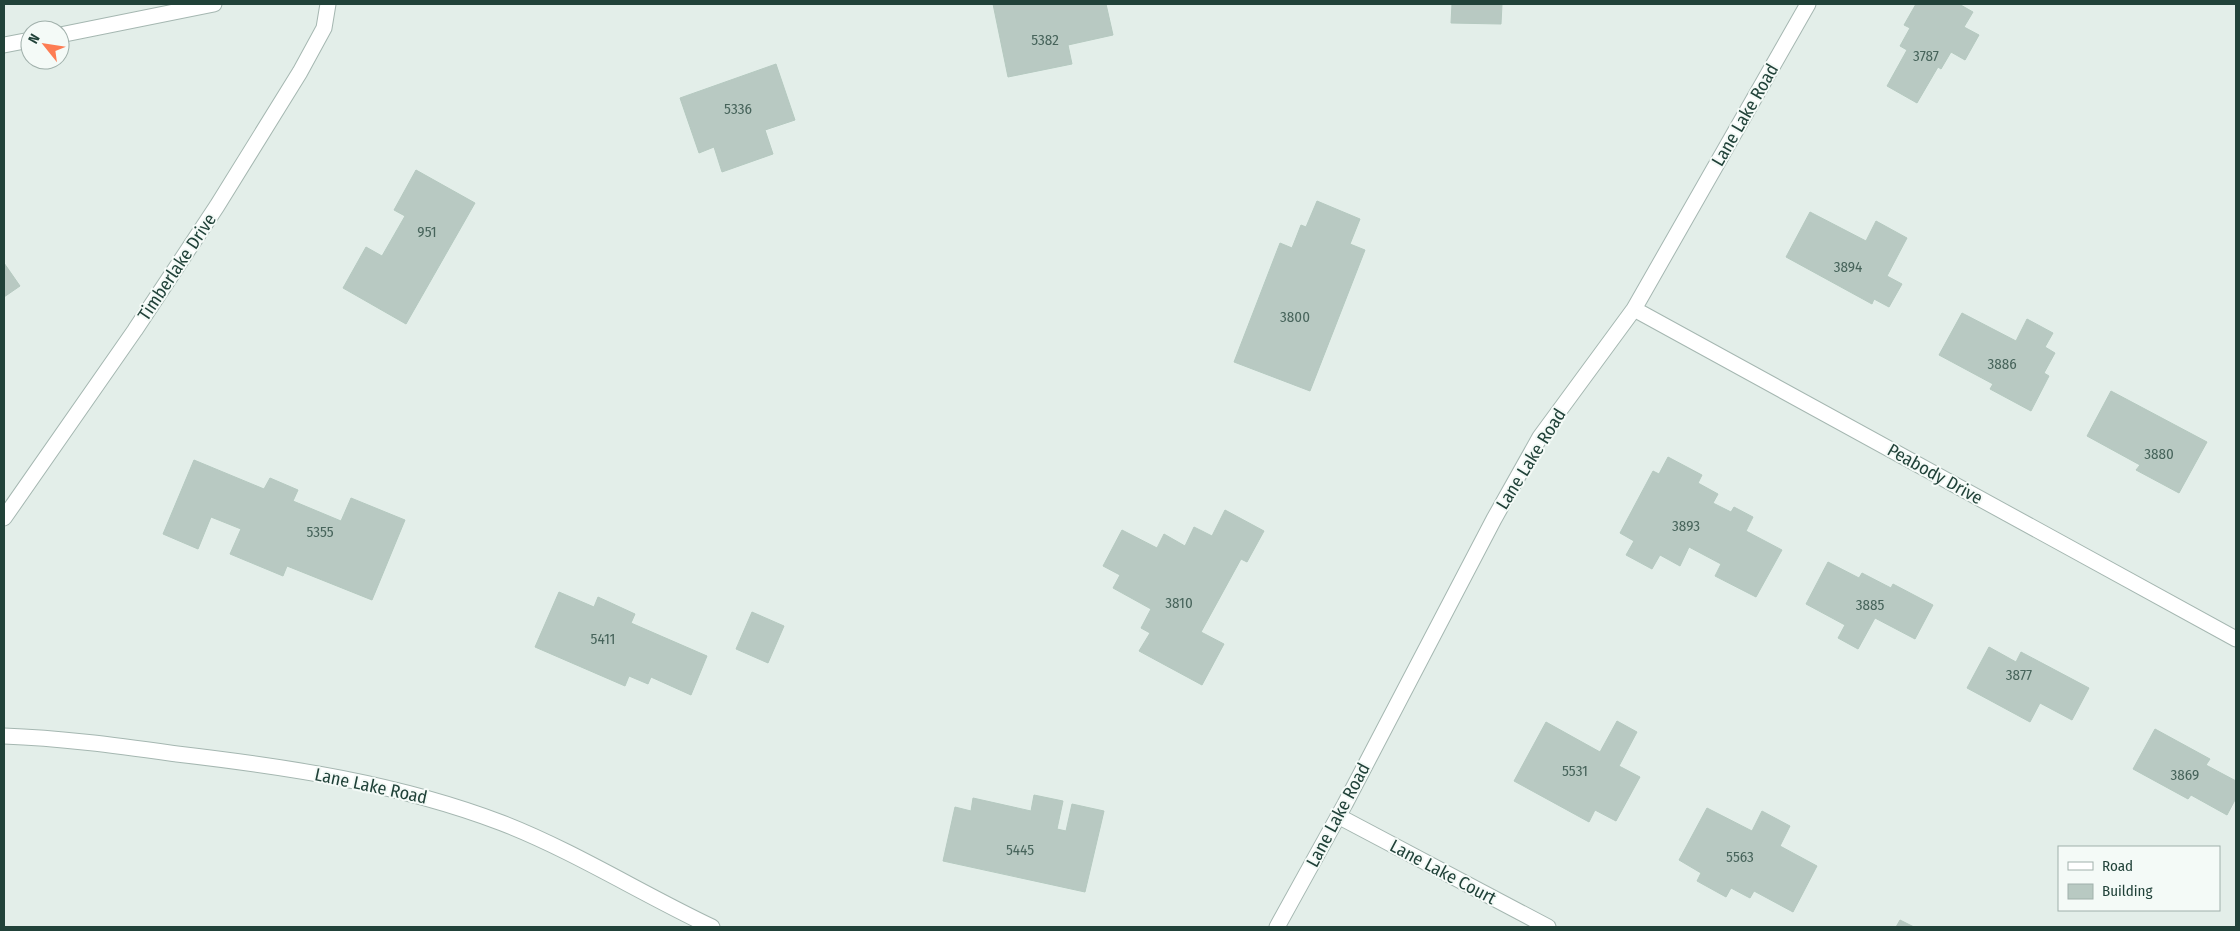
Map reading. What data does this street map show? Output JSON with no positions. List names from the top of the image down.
{
  "streets": {
    "street": [
      "Lane Lake Road",
      "Timberlake Drive",
      "Peabody Drive",
      "Lane Lake Court"
    ]
  },
  "crossings": [
    ["Lane Lake Road", "Peabody Drive"],
    ["Lane Lake Road", "Lane Lake Court"]
  ],
  "house_numbers": [
    "5382",
    "3787",
    "5336",
    "951",
    "3894",
    "3800",
    "3886",
    "3880",
    "3893",
    "5355",
    "3810",
    "3885",
    "5411",
    "3877",
    "5531",
    "3869",
    "5445",
    "5563"
  ],
  "legend": ["Road", "Building"],
  "north": "top left"
}
